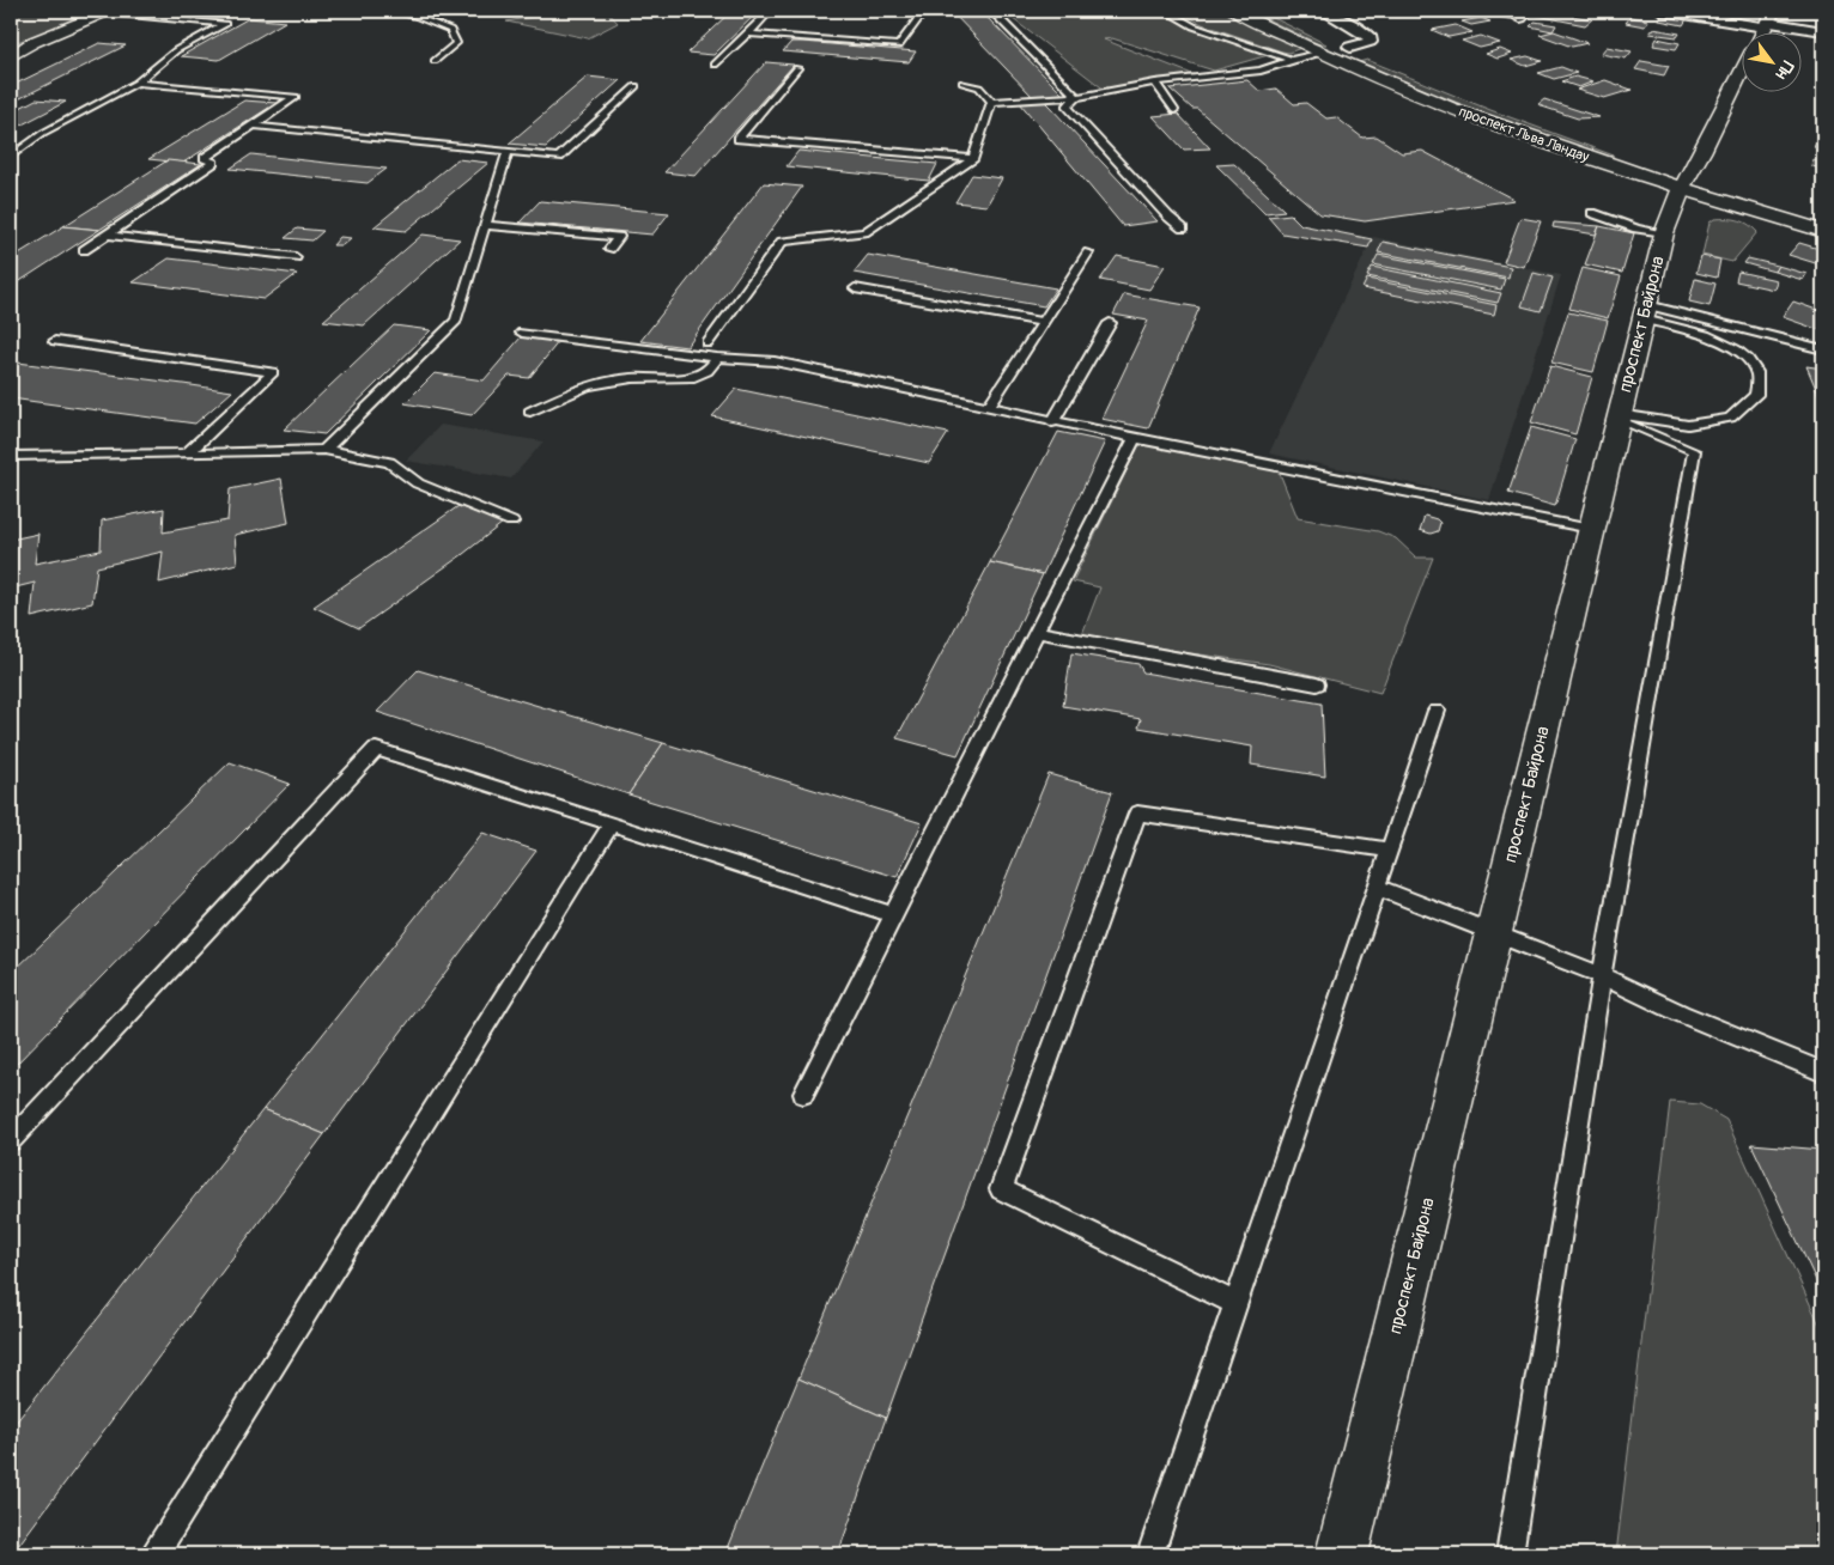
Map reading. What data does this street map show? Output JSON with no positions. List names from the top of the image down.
{
  "streets": {
    "main road": ["проспект Льва Ландау", "проспект Байрона"]
  },
  "crossings": [
    ["проспект Льва Ландау", "проспект Байрона"]
  ],
  "north": "bottom right"
}
